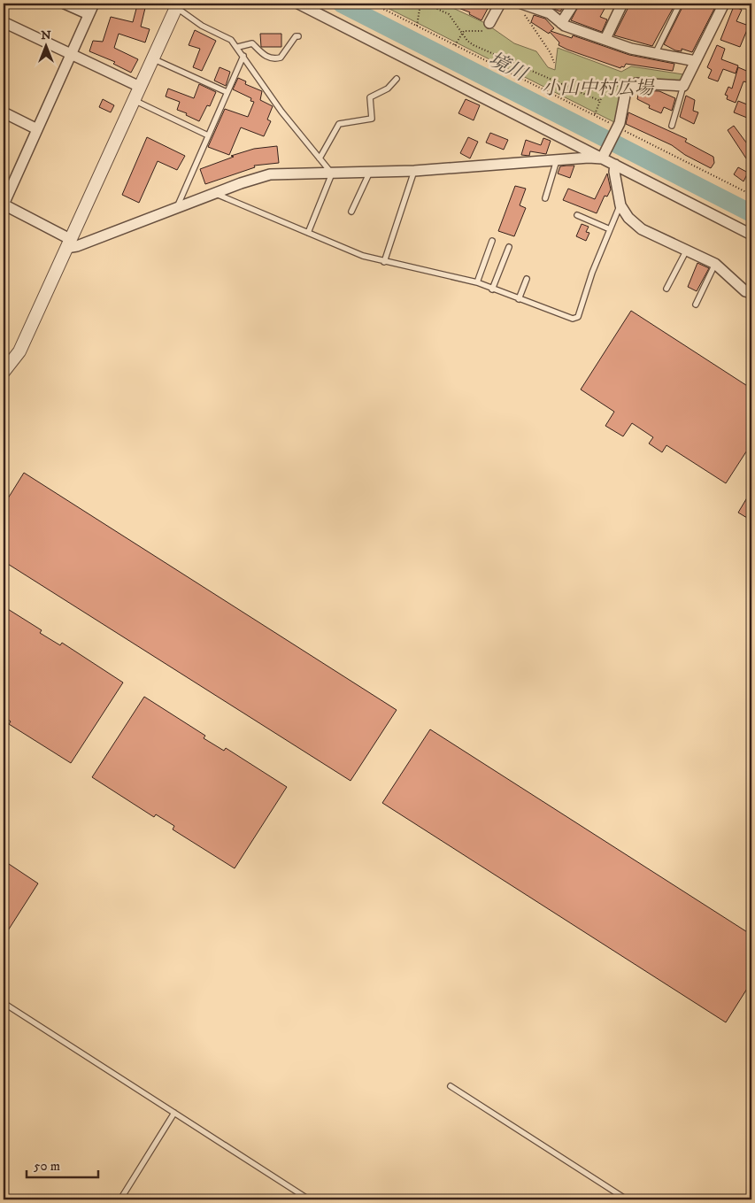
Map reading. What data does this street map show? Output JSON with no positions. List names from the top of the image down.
{
  "water": ["境川"],
  "parks": ["小山中村広場"],
  "scale_bar": "50 m",
  "north": "top"
}
